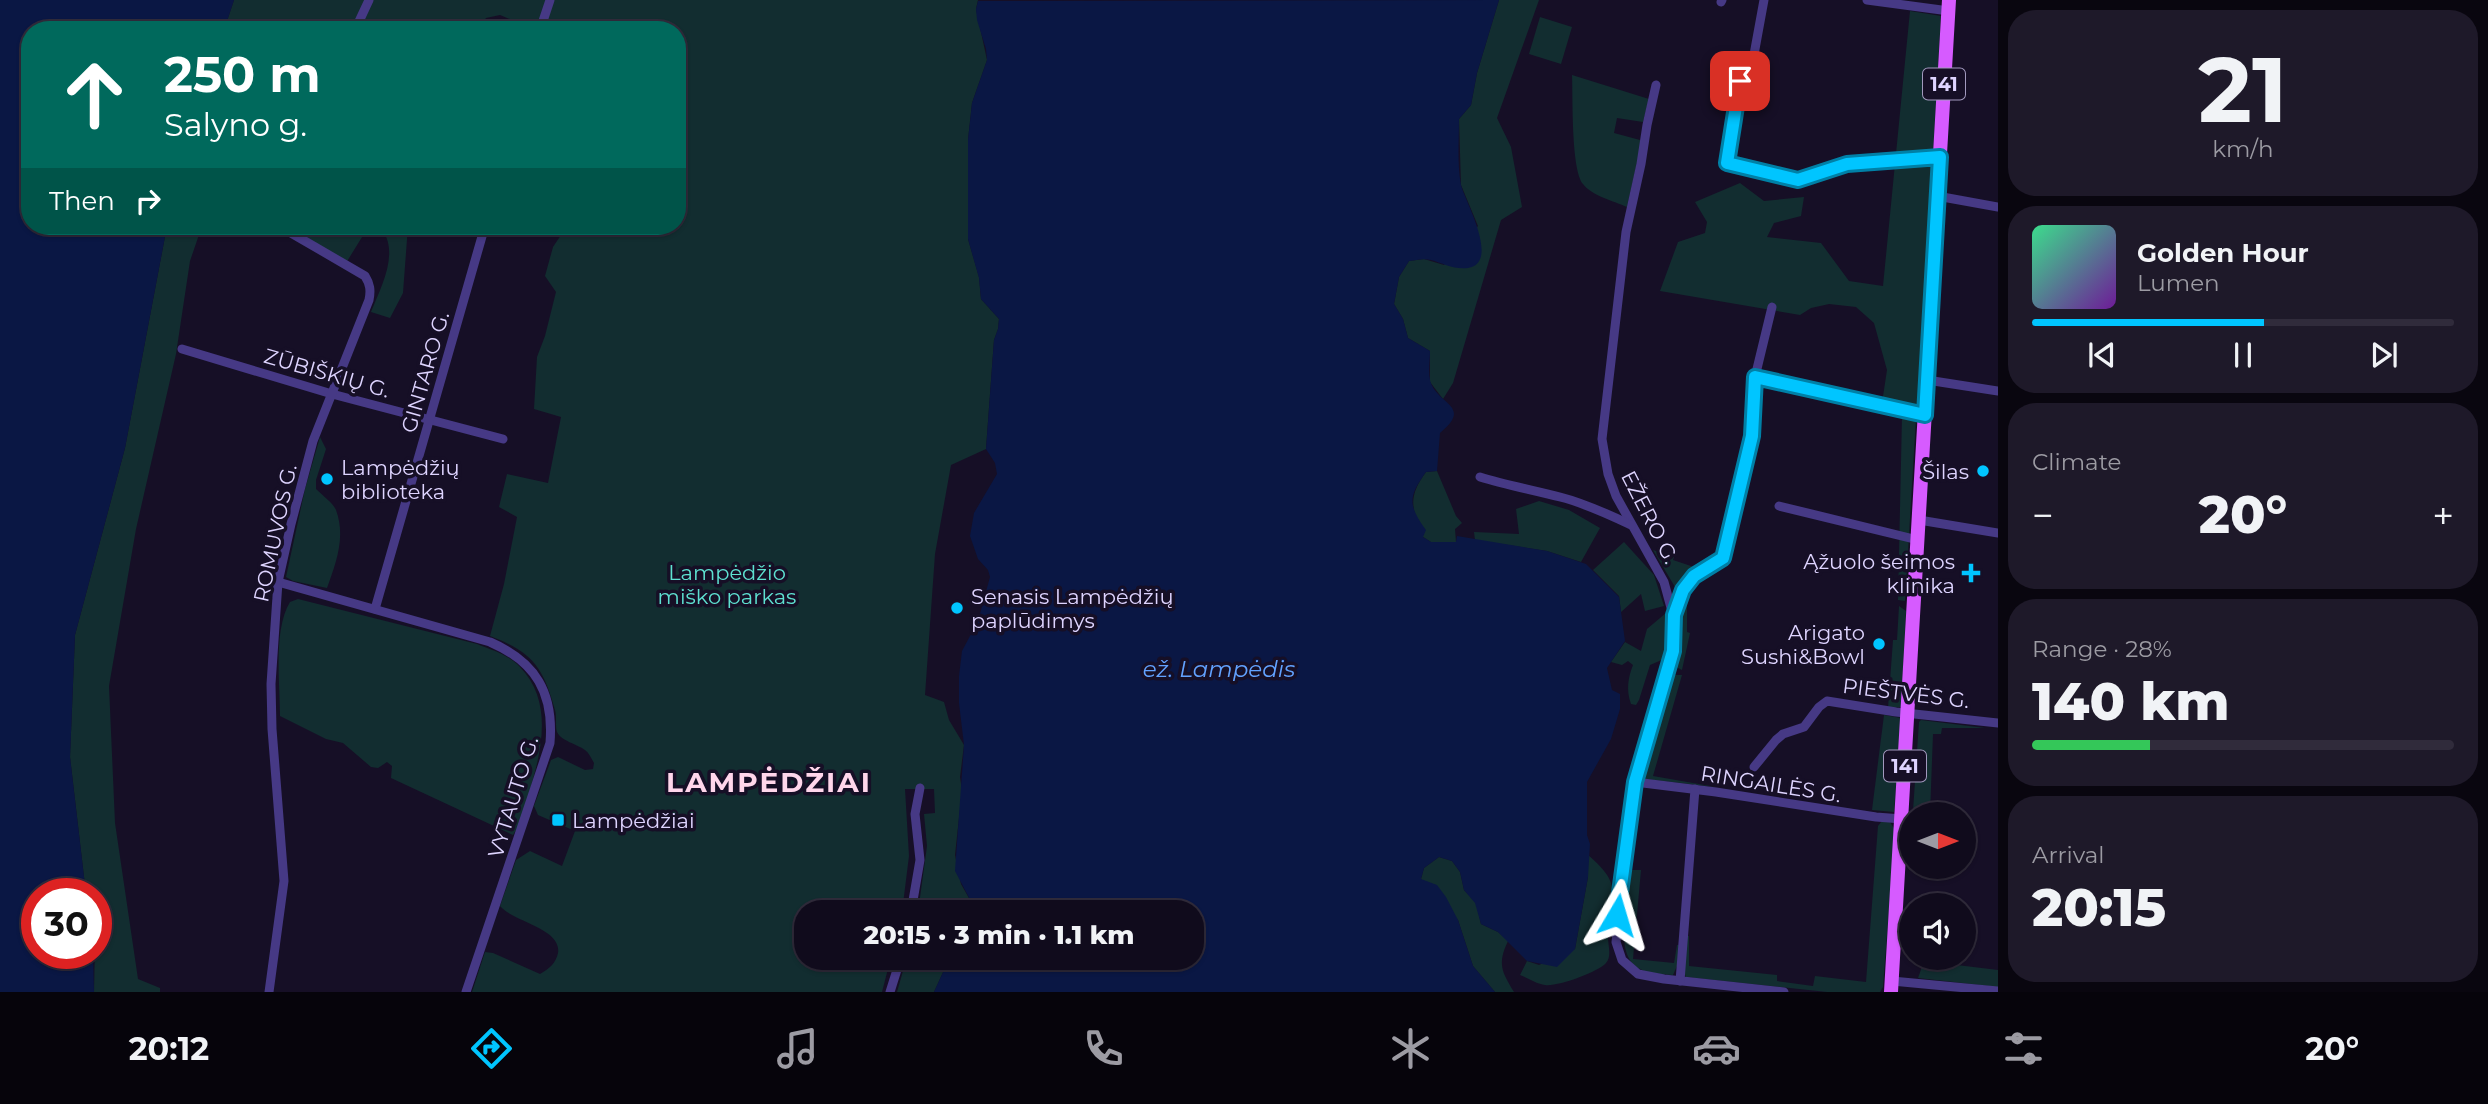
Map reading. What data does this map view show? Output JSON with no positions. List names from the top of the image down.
{
  "streets": {
    "main road": ["141"],
    "street": [
      "GINTARO G.",
      "ZŪBIŠKIŲ G.",
      "EŽERO G.",
      "ROMUVOS G.",
      "PIEŠTVĖS G.",
      "RINGAILĖS G.",
      "VYTAUTO G."
    ]
  },
  "crossings": [
    ["141", "PIEŠTVĖS G."],
    ["GINTARO G.", "ZŪBIŠKIŲ G."],
    ["GINTARO G.", "VYTAUTO G."],
    ["ZŪBIŠKIŲ G.", "ROMUVOS G."],
    ["EŽERO G.", "RINGAILĖS G."],
    ["ROMUVOS G.", "VYTAUTO G."]
  ],
  "districts": ["LAMPĖDŽIAI"],
  "water": ["ež. Lampėdis"],
  "parks": ["Lampėdžio miško parkas"],
  "places": {
    "other": [
      "Šilas",
      "Lampėdžių biblioteka",
      "Senasis Lampėdžių paplūdimys",
      "Arigato Sushi&Bowl"
    ],
    "health": ["Ąžuolo šeimos klinika"],
    "transit": ["Lampėdžiai"]
  },
  "north": "right",
  "page": {
    "tile": [
      ["21", "km/h"],
      "Climate",
      ["Range · 28%", "140 km"],
      ["Arrival", "20:15"]
    ],
    "turn": ["250 m", "Salyno g."],
    "then": "Then",
    "song": ["Golden Hour", "Lumen"],
    "heat": ["−", "20°", "+"],
    "limit": "30",
    "trip": "20:15 · 3 min · 1.1 km",
    "tabs": ["20:12", "20°"]
  }
}
